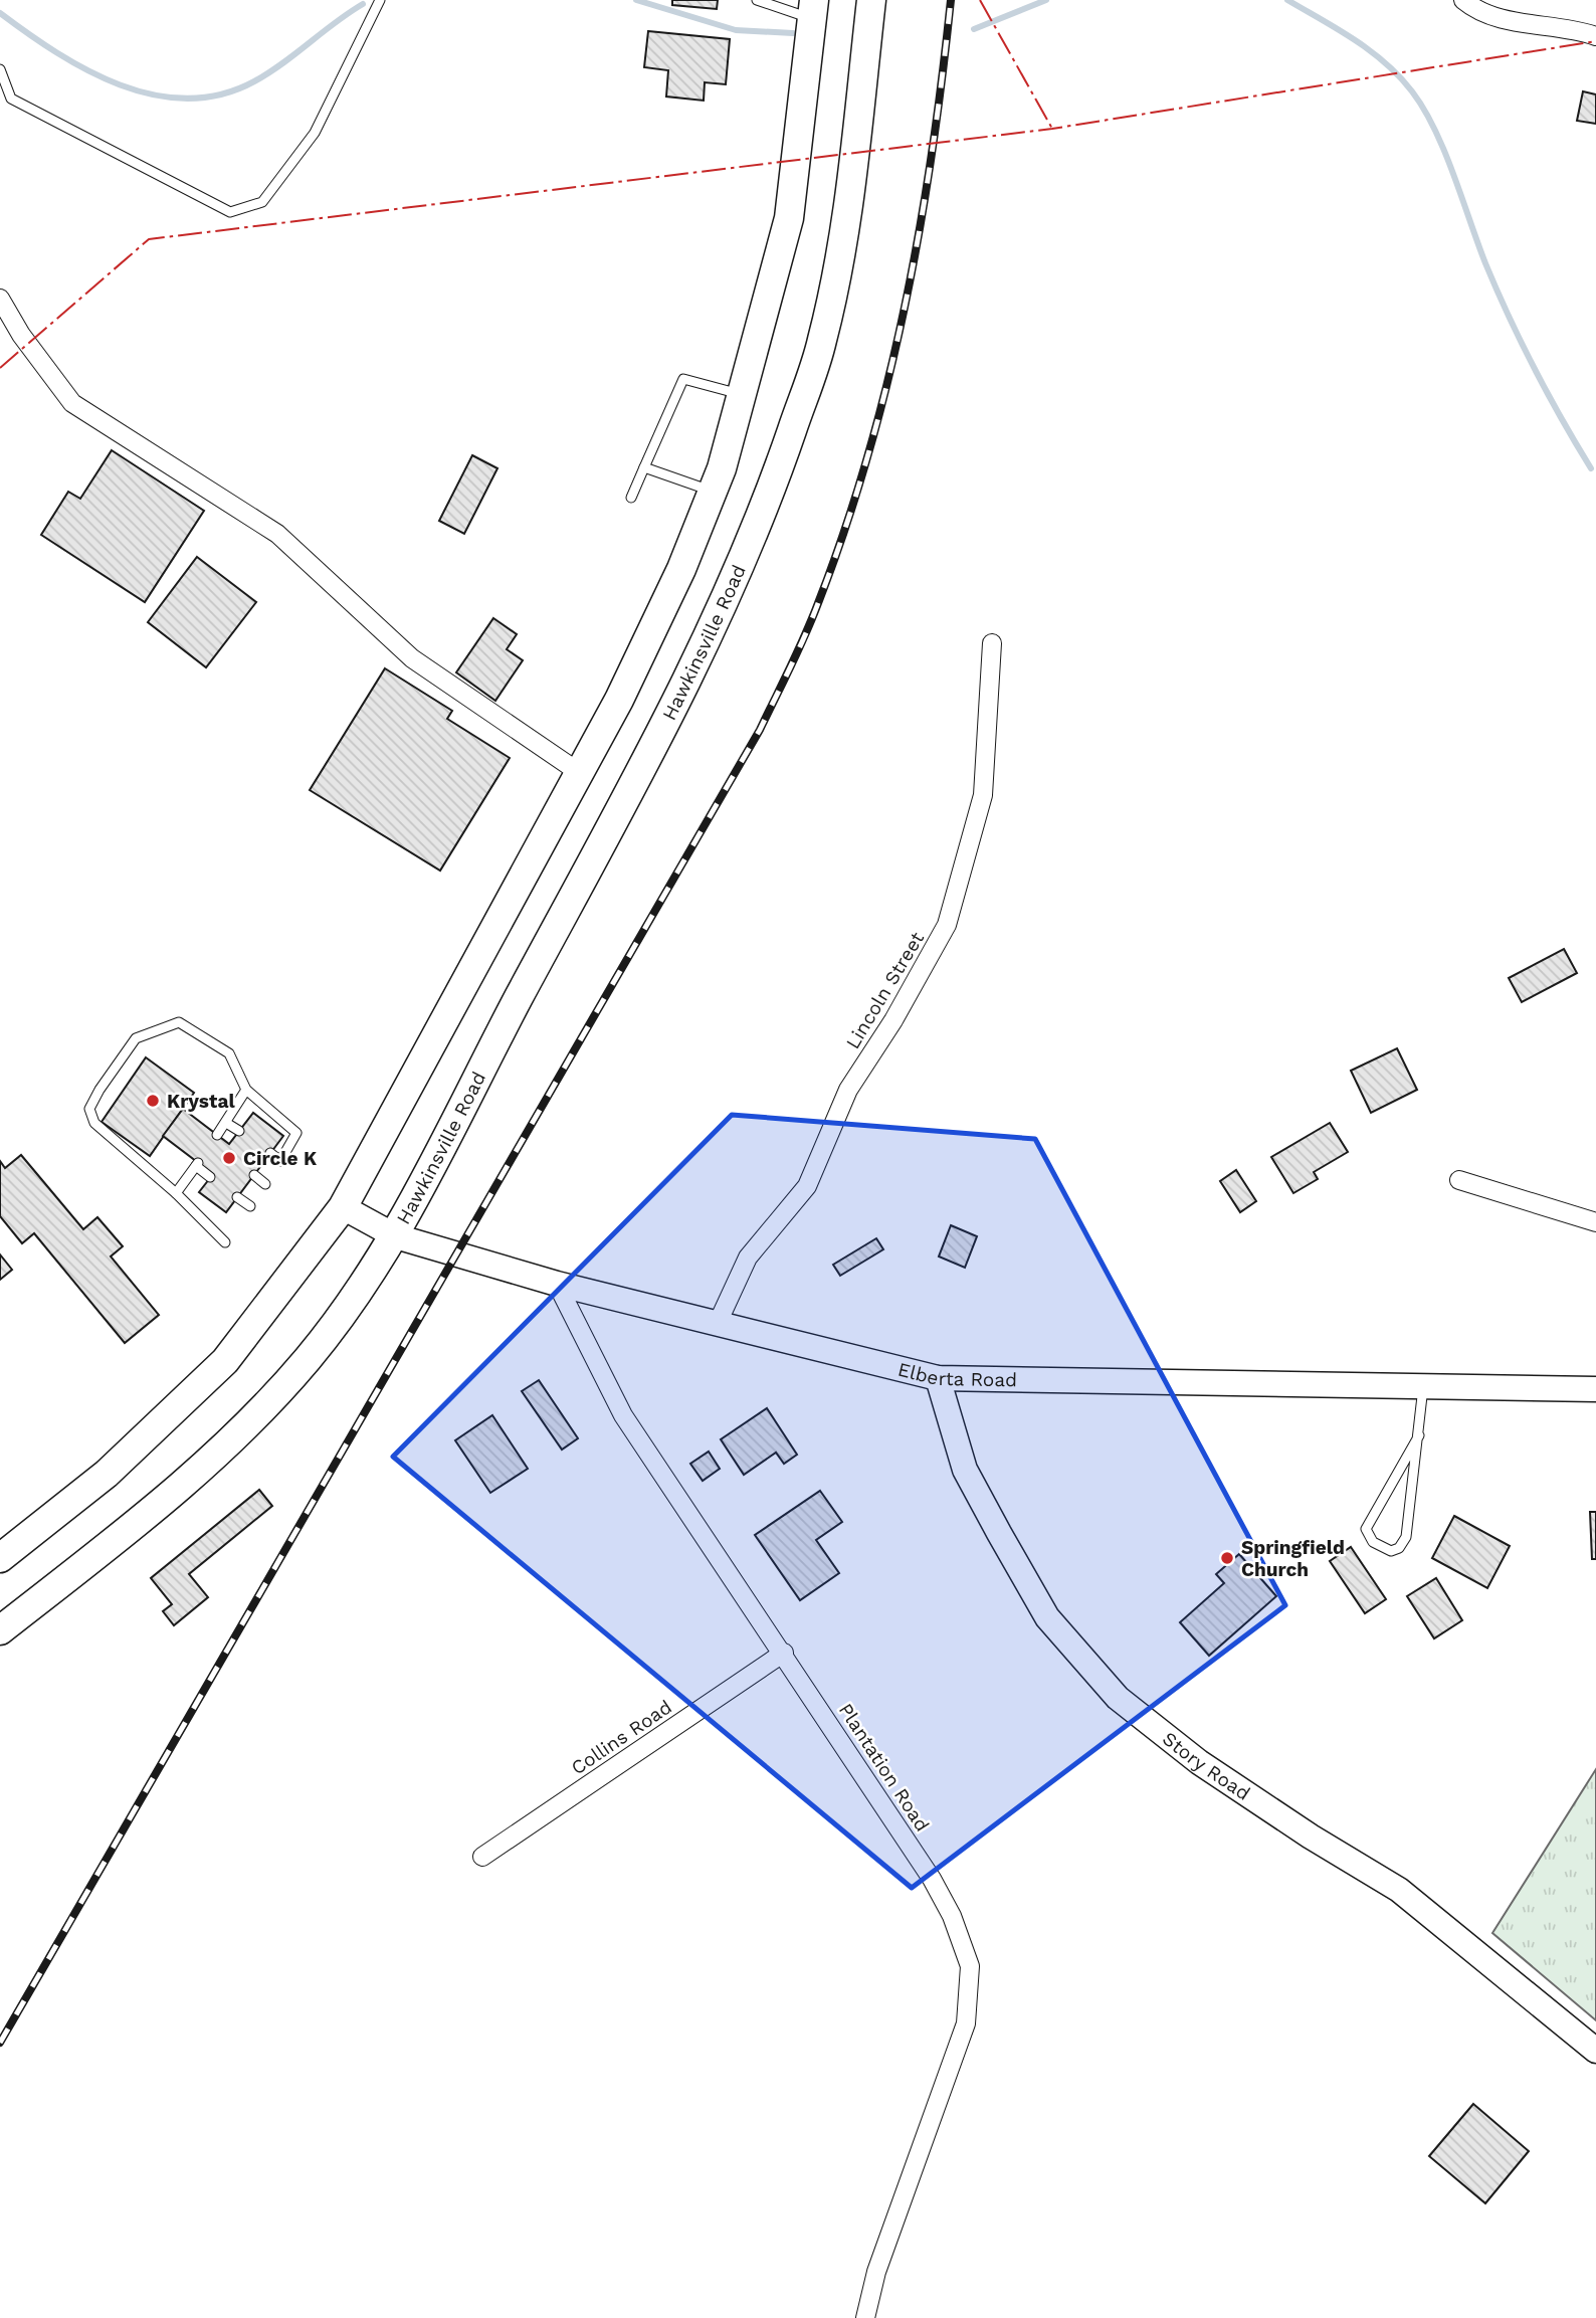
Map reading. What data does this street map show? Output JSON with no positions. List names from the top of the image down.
{
  "streets": {
    "main road": ["Hawkinsville Road"],
    "street": [
      "Lincoln Street",
      "Elberta Road",
      "Collins Road",
      "Story Road",
      "Plantation Road"
    ]
  },
  "crossings": [
    ["Hawkinsville Road", "Elberta Road"],
    ["Lincoln Street", "Elberta Road"],
    ["Elberta Road", "Story Road"],
    ["Elberta Road", "Plantation Road"],
    ["Collins Road", "Plantation Road"]
  ],
  "places": ["Krystal", "Circle K", "Springfield Church"]
}
